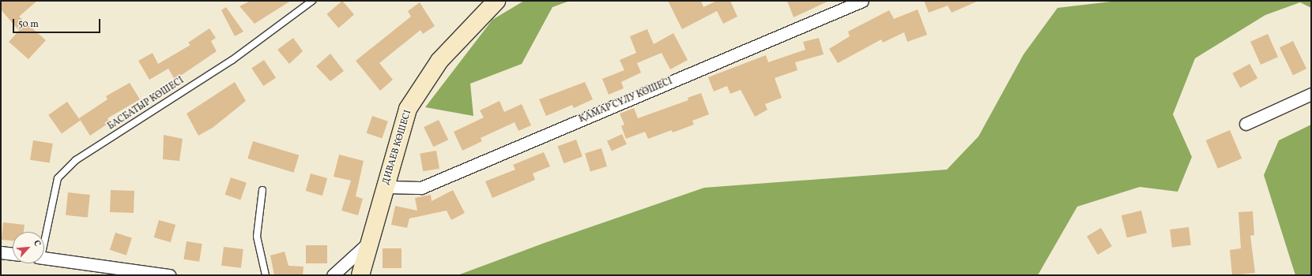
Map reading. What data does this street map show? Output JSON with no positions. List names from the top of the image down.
{
  "streets": {
    "street": ["ҚАМАР СҰЛУ КӨШЕСІ", "ДИВАЕВ КӨШЕСІ"],
    "lane": ["БАСБАТЫР КӨШЕСІ"]
  },
  "crossings": [
    ["ҚАМАР СҰЛУ КӨШЕСІ", "ДИВАЕВ КӨШЕСІ"]
  ],
  "scale_bar": "50 m",
  "north": "top right"
}
